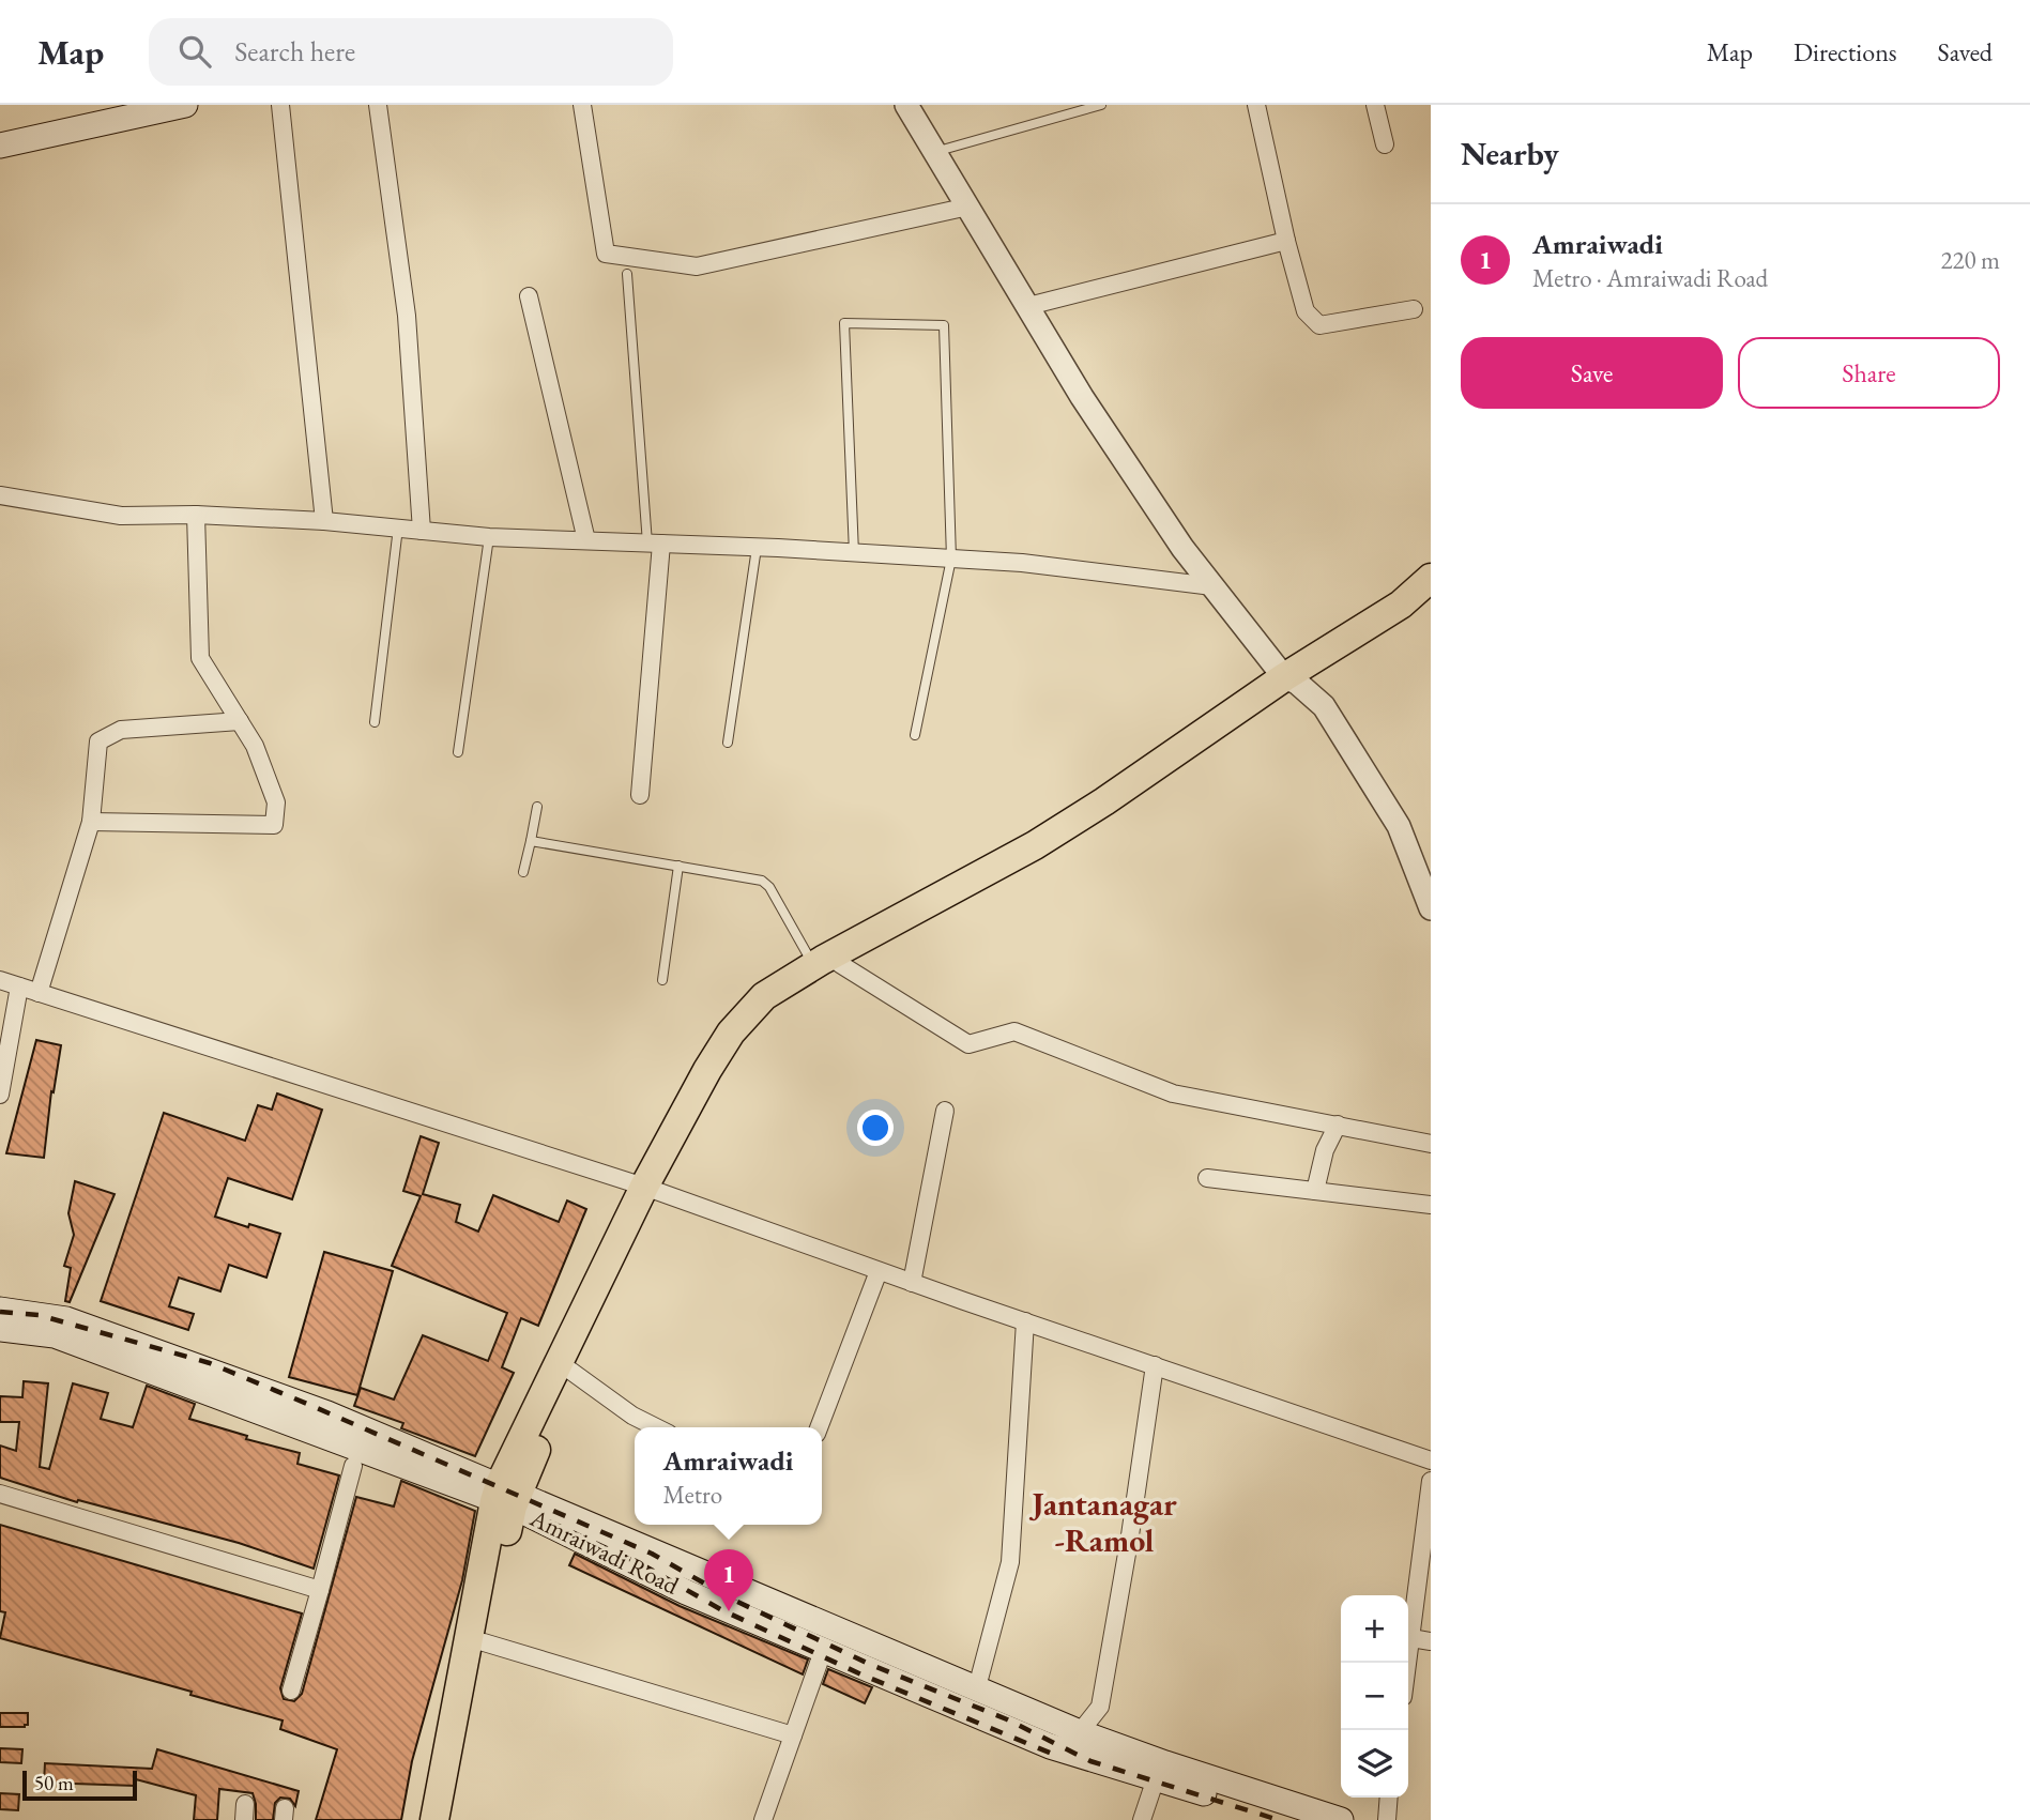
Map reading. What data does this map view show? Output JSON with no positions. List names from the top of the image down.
{
  "streets": {
    "main road": ["Amraiwadi Road"]
  },
  "districts": ["Jantanagar -Ramol"],
  "scale_bar": "50 m",
  "page": {
    "header": "Map",
    "search": "Search here",
    "nav": ["Map", "Directions", "Saved"],
    "heading": "Nearby",
    "list": [
      {
        "mark": "1",
        "name": "Amraiwadi",
        "note": "Metro · Amraiwadi Road",
        "value": "220 m"
      }
    ],
    "buttons": ["Save", "Share"],
    "popup": ["Amraiwadi", "Metro"],
    "pins": "1",
    "map_buttons": ["+", "−"],
    "scale": "50 m"
  }
}
